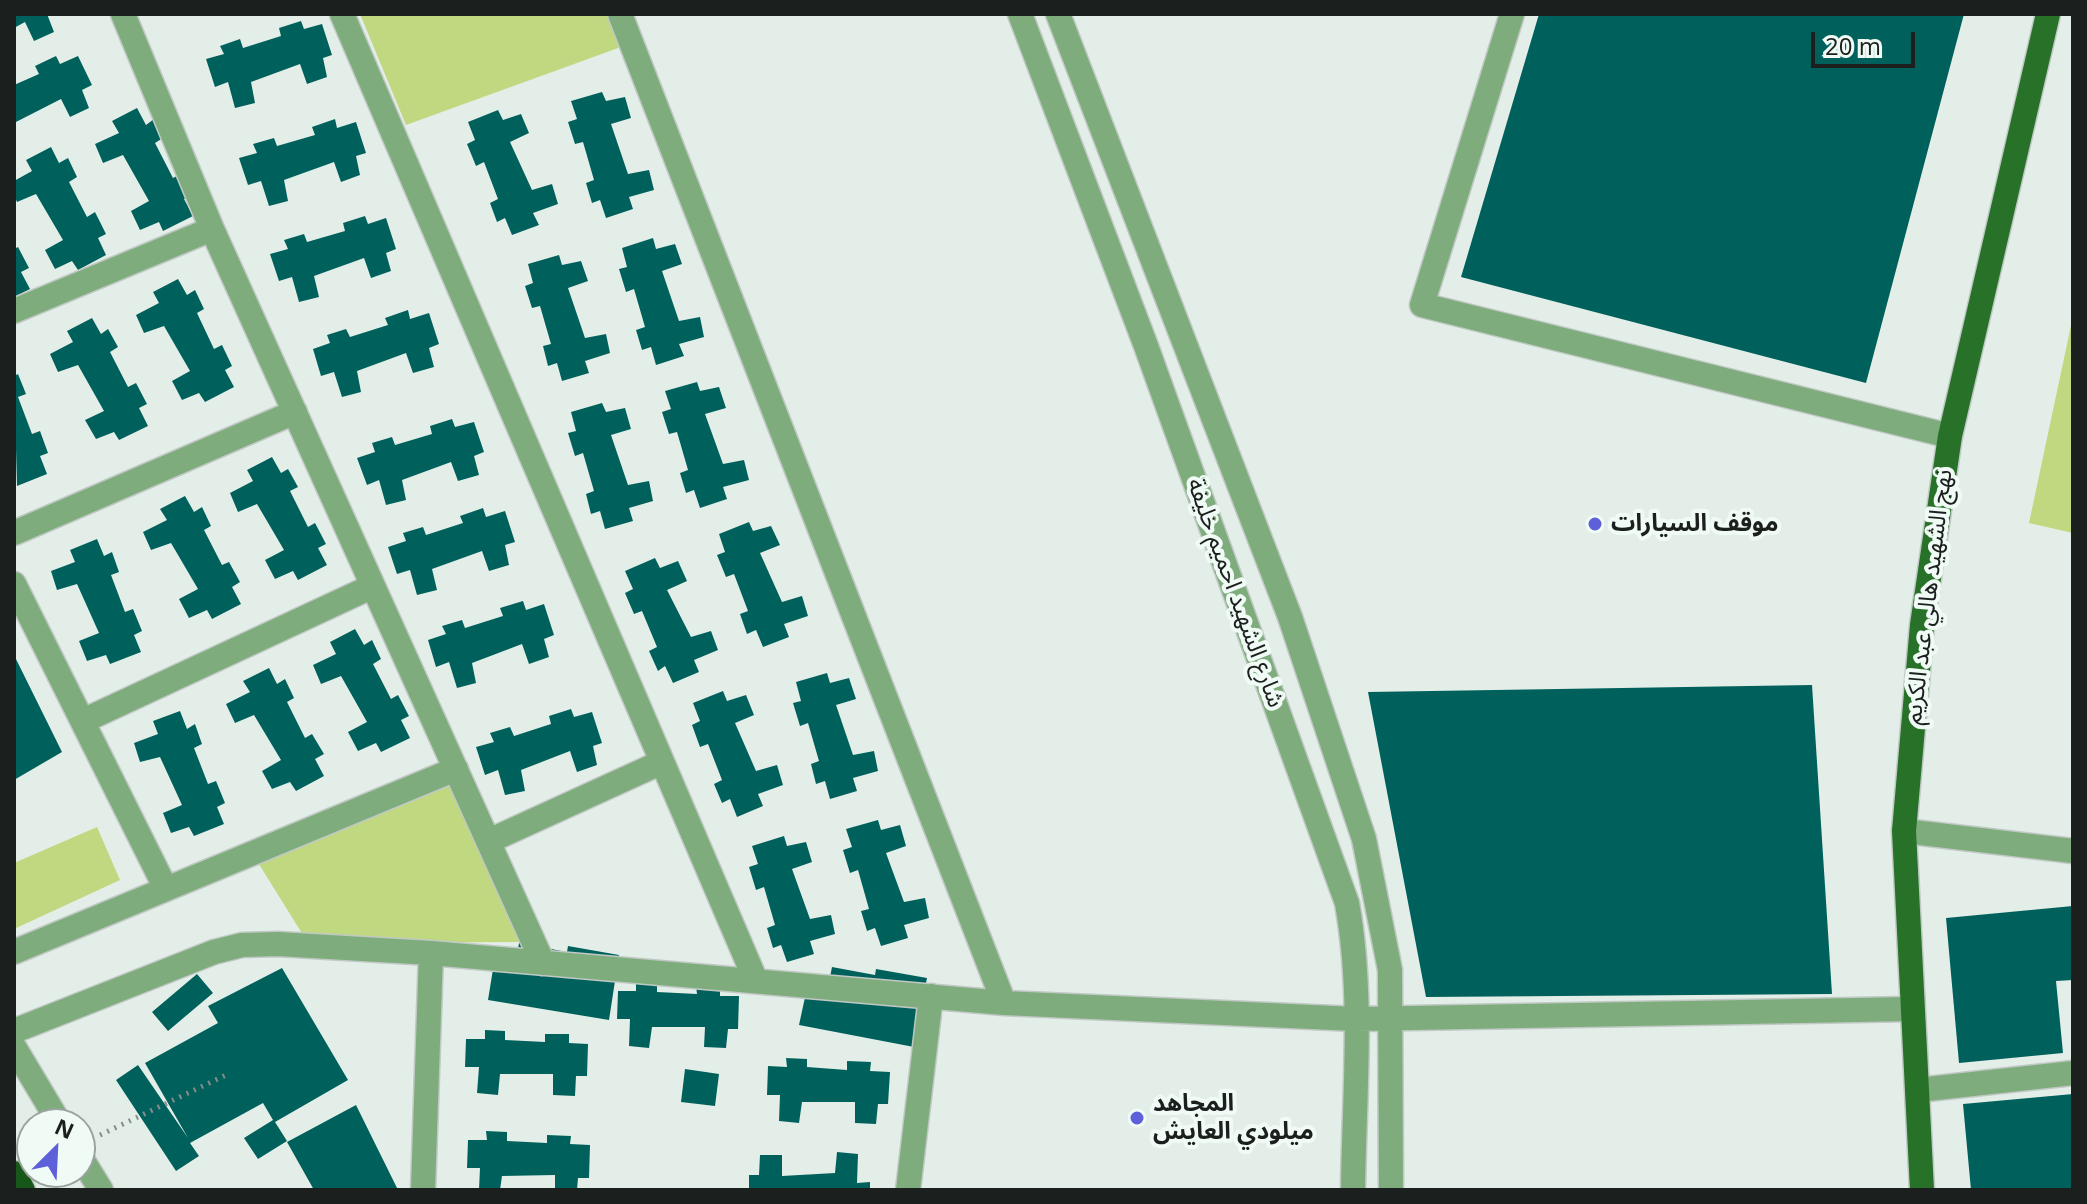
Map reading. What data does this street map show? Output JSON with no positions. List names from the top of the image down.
{
  "streets": {
    "main road": ["نهج الشهيد هالي عبد الكريم"],
    "street": ["شارع الشهيد احميم خليفة"]
  },
  "places": ["موقف السيارات", "المجاهد ميلودي العايش"],
  "scale_bar": "20 m",
  "north": "top right"
}
